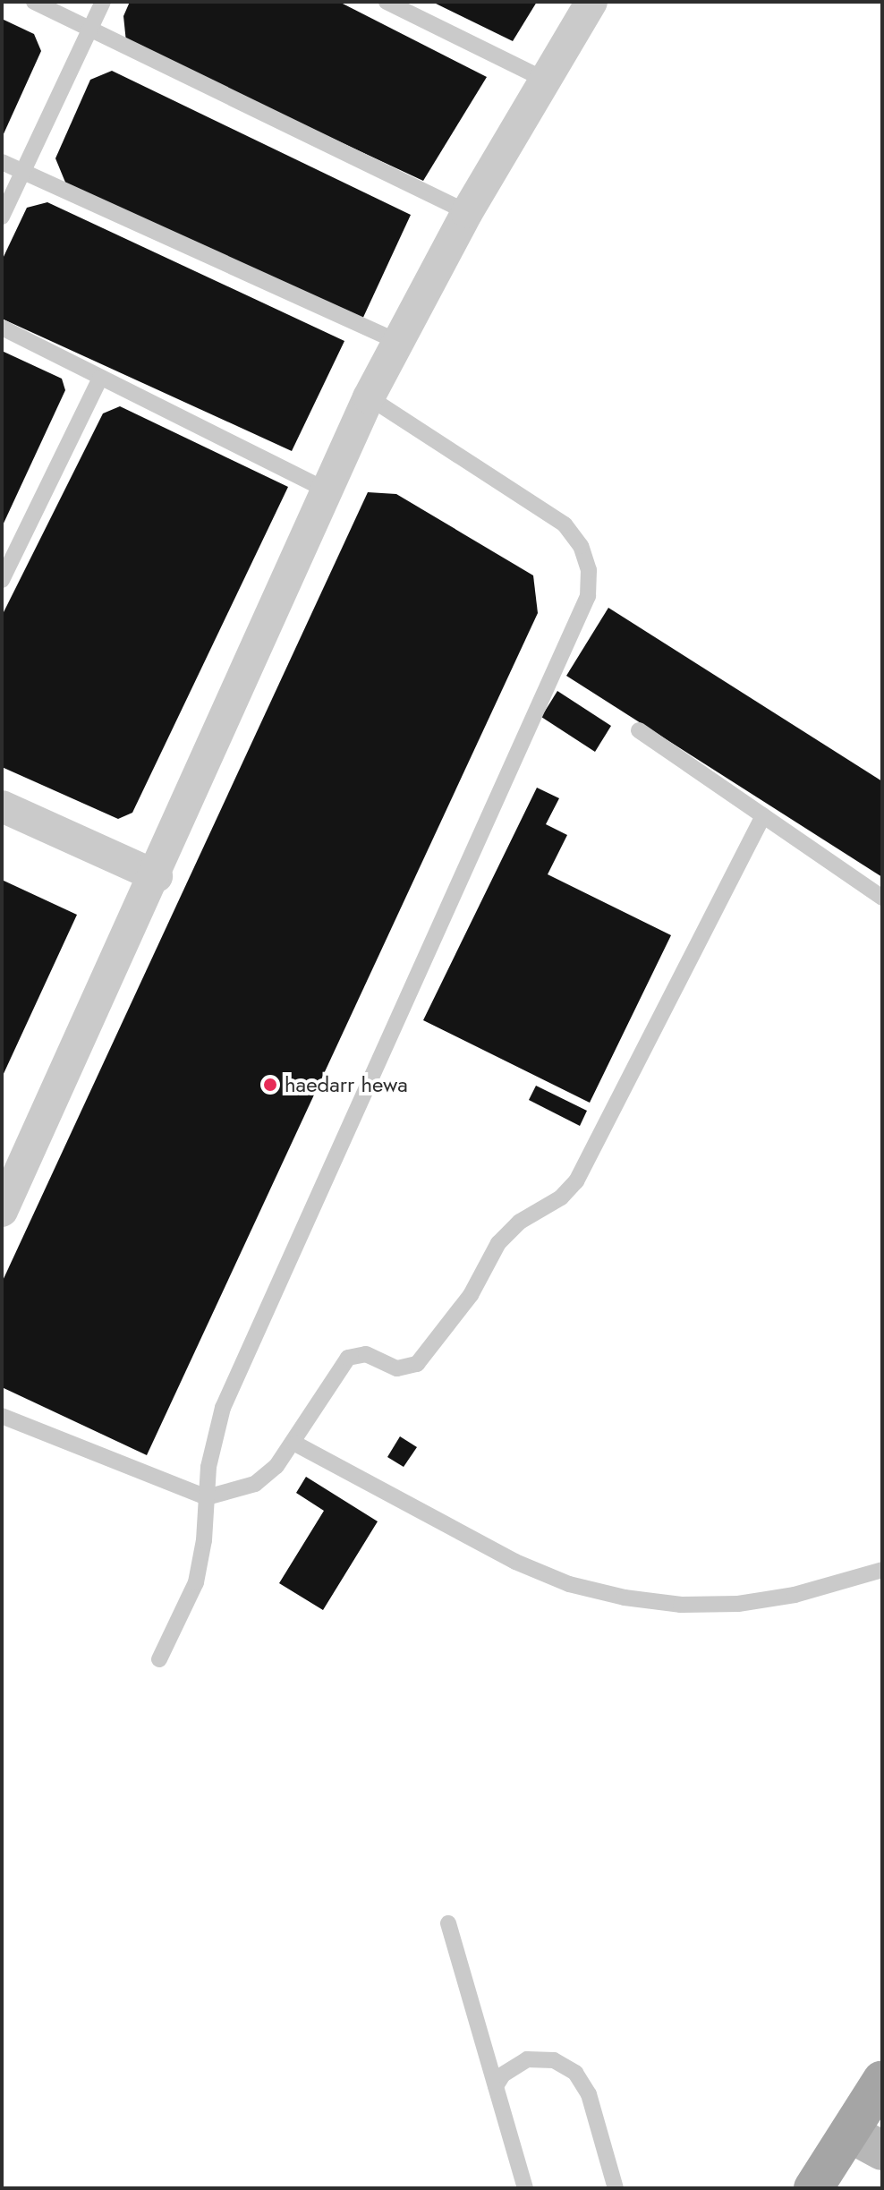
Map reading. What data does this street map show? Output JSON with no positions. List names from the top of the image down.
{
  "places": ["haedarr hewa"]
}
